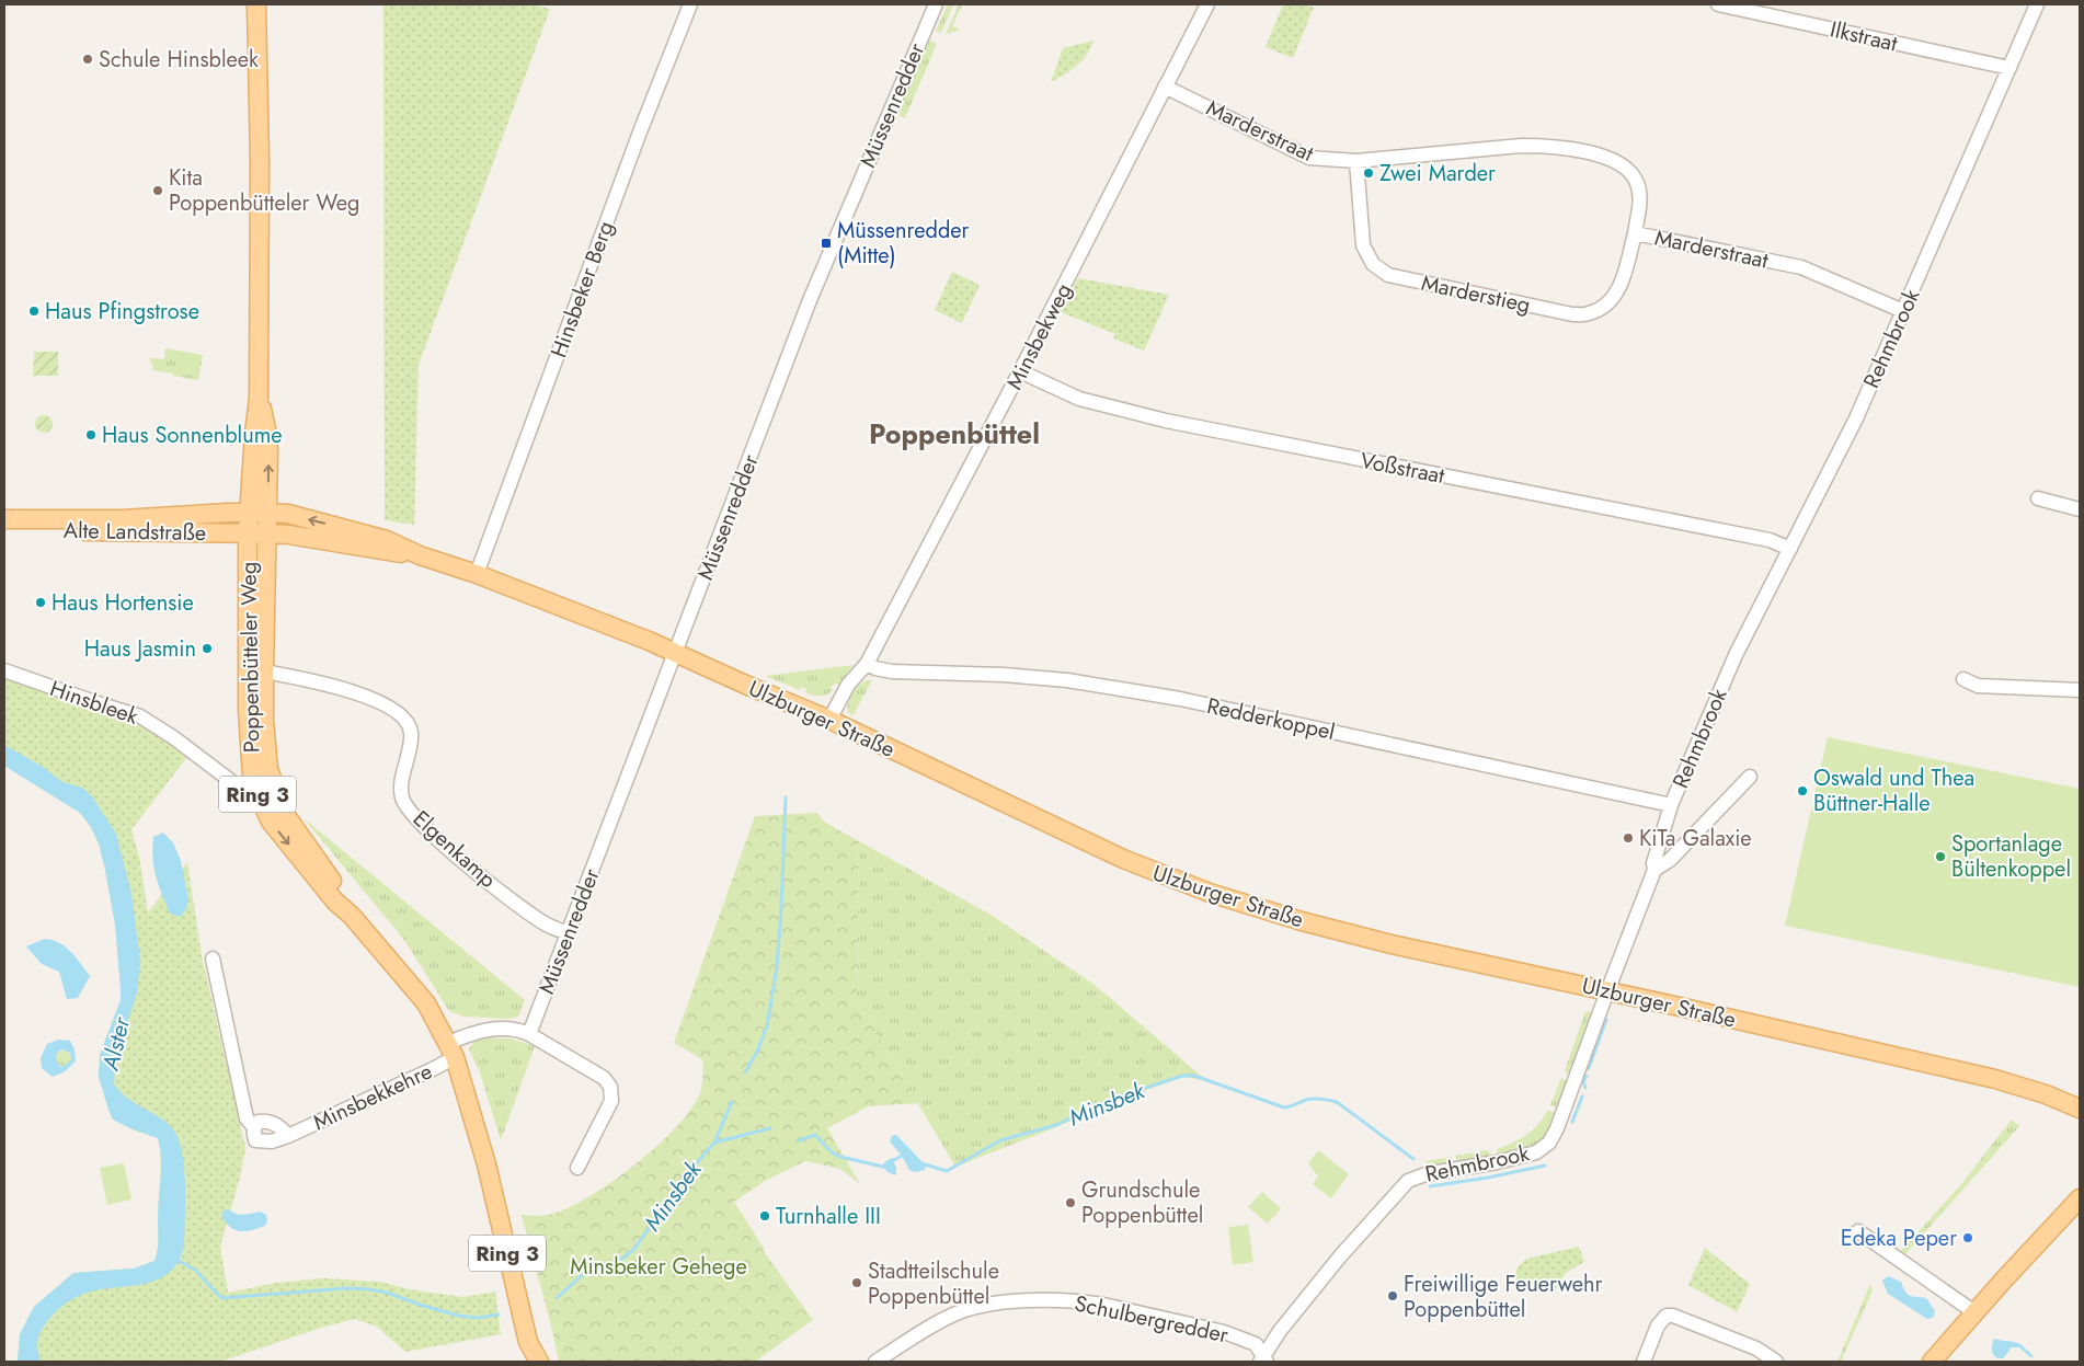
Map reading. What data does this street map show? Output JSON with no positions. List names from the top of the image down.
{
  "streets": {
    "main road": [
      "Alte Landstraße",
      "Poppenbütteler Weg",
      "Ulzburger Straße",
      "Ring 3"
    ],
    "street": [
      "Ilkstraat",
      "Müssenredder",
      "Marderstraat",
      "Hinsbeker Berg",
      "Marderstieg",
      "Minsbekweg",
      "Rehmbrook",
      "Voßstraat",
      "Hinsbleek",
      "Redderkoppel",
      "Elgenkamp",
      "Minsbekkehre",
      "Schulbergredder"
    ]
  },
  "crossings": [
    ["Ilkstraat", "Rehmbrook"],
    ["Müssenredder", "Ulzburger Straße"],
    ["Müssenredder", "Elgenkamp"],
    ["Marderstraat", "Marderstieg"],
    ["Marderstraat", "Minsbekweg"],
    ["Marderstraat", "Rehmbrook"],
    ["Hinsbeker Berg", "Ulzburger Straße"],
    ["Minsbekweg", "Voßstraat"],
    ["Minsbekweg", "Ulzburger Straße"],
    ["Minsbekweg", "Redderkoppel"],
    ["Rehmbrook", "Voßstraat"],
    ["Rehmbrook", "Ulzburger Straße"],
    ["Rehmbrook", "Redderkoppel"],
    ["Rehmbrook", "Schulbergredder"],
    ["Alte Landstraße", "Poppenbütteler Weg"],
    ["Alte Landstraße", "Ulzburger Straße"],
    ["Poppenbütteler Weg", "Ulzburger Straße"],
    ["Poppenbütteler Weg", "Elgenkamp"],
    ["Poppenbütteler Weg", "Minsbekkehre"]
  ],
  "districts": ["Poppenbüttel"],
  "water": ["Alster", "Minsbek"],
  "parks": ["Minsbeker Gehege"],
  "places": {
    "other": [
      "Schule Hinsbleek",
      "Zwei Marder",
      "Kita Poppenbütteler Weg",
      "Haus Pfingstrose",
      "Haus Sonnenblume",
      "Haus Hortensie",
      "Haus Jasmin",
      "Oswald und Thea Büttner-Halle",
      "KiTa Galaxie",
      "Sportanlage Bültenkoppel",
      "Grundschule Poppenbüttel",
      "Turnhalle III",
      "Edeka Peper",
      "Stadtteilschule Poppenbüttel",
      "Freiwillige Feuerwehr Poppenbüttel"
    ],
    "transit": ["Müssenredder (Mitte)"]
  }
}
